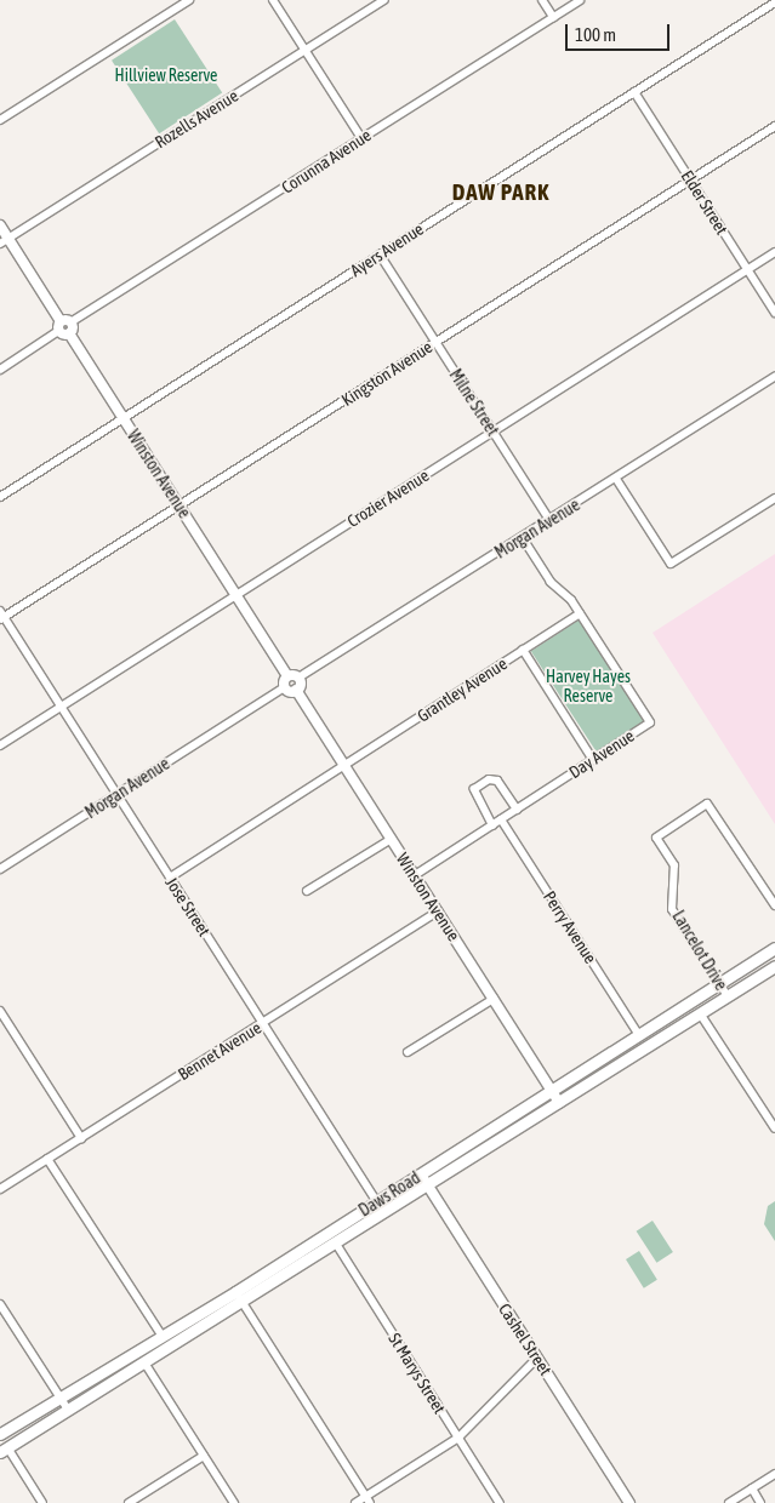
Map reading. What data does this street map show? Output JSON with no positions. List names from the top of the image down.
{
  "streets": {
    "main road": ["Daws Road"],
    "street": [
      "Rozells Avenue",
      "Corunna Avenue",
      "Elder Street",
      "Ayers Avenue",
      "Kingston Avenue",
      "Milne Street",
      "Winston Avenue",
      "Crozier Avenue",
      "Morgan Avenue",
      "Grantley Avenue",
      "Day Avenue",
      "Jose Street",
      "Perry Avenue",
      "Lancelot Drive",
      "Bennet Avenue",
      "Cashel Street",
      "St Marys Street"
    ]
  },
  "crossings": [
    ["Elder Street", "Ayers Avenue"],
    ["Elder Street", "Kingston Avenue"],
    ["Elder Street", "Crozier Avenue"],
    ["Ayers Avenue", "Milne Street"],
    ["Ayers Avenue", "Winston Avenue"],
    ["Kingston Avenue", "Milne Street"],
    ["Kingston Avenue", "Winston Avenue"],
    ["Kingston Avenue", "Jose Street"],
    ["Milne Street", "Crozier Avenue"],
    ["Milne Street", "Morgan Avenue"],
    ["Winston Avenue", "Crozier Avenue"],
    ["Winston Avenue", "Grantley Avenue"],
    ["Winston Avenue", "Day Avenue"],
    ["Winston Avenue", "Bennet Avenue"],
    ["Winston Avenue", "Daws Road"],
    ["Crozier Avenue", "Jose Street"],
    ["Morgan Avenue", "Day Avenue"],
    ["Morgan Avenue", "Jose Street"],
    ["Grantley Avenue", "Day Avenue"],
    ["Grantley Avenue", "Jose Street"],
    ["Day Avenue", "Perry Avenue"],
    ["Jose Street", "Bennet Avenue"],
    ["Jose Street", "Daws Road"],
    ["Perry Avenue", "Daws Road"],
    ["Lancelot Drive", "Daws Road"],
    ["Daws Road", "Cashel Street"],
    ["Daws Road", "St Marys Street"]
  ],
  "districts": ["DAW PARK"],
  "parks": ["Hillview Reserve", "Harvey Hayes Reserve"],
  "scale_bar": "100 m"
}
